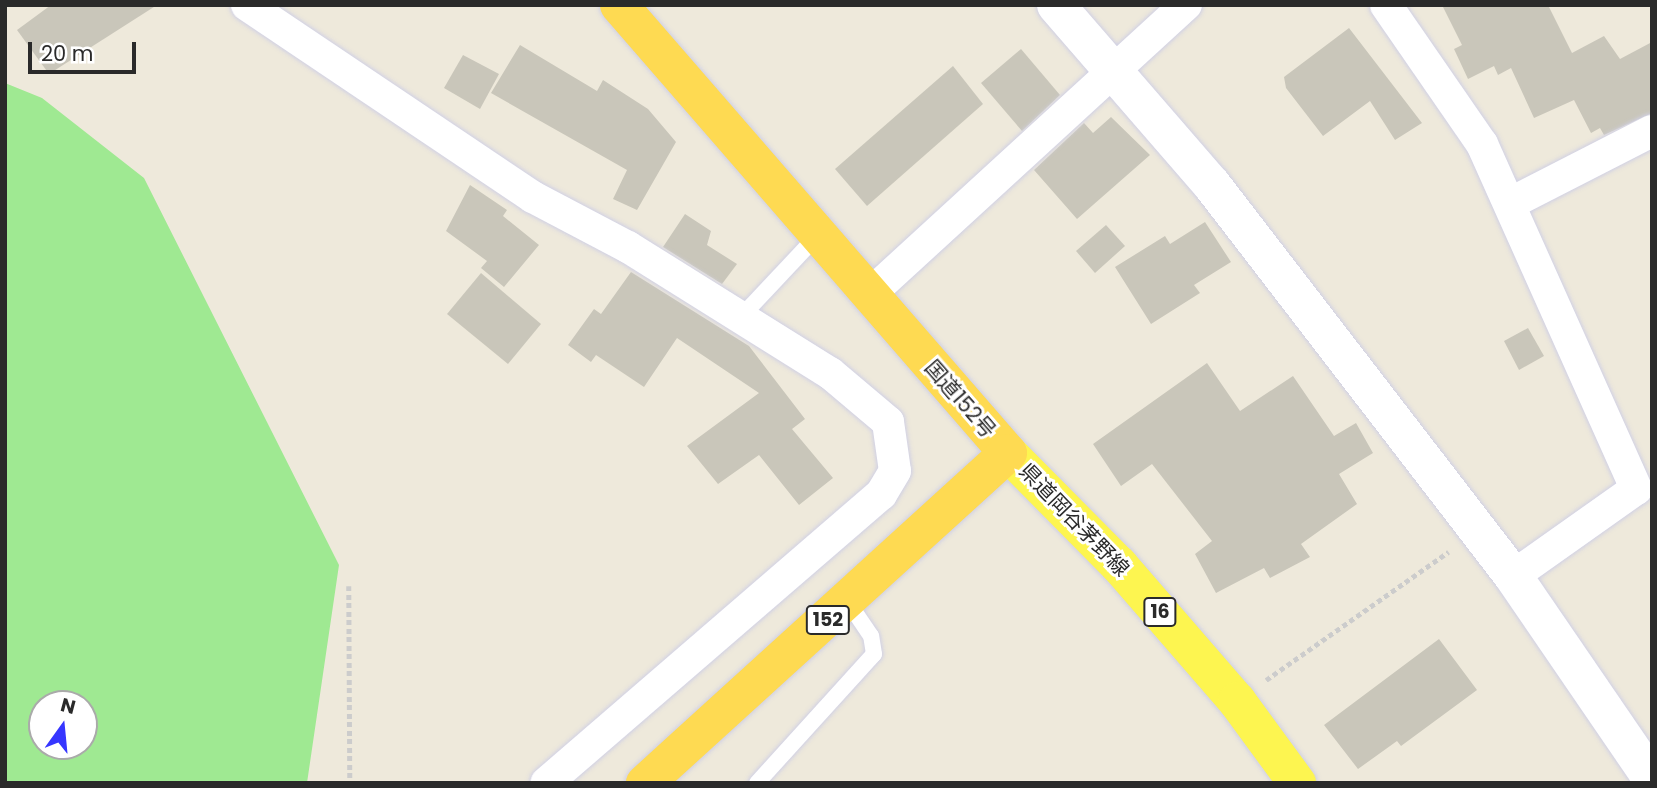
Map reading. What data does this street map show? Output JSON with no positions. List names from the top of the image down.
{
  "streets": {
    "highway": ["国道152号", "152"],
    "main road": ["県道岡谷茅野線", "16"]
  },
  "crossings": [
    ["国道152号", "県道岡谷茅野線"]
  ],
  "scale_bar": "20 m",
  "north": "top"
}
